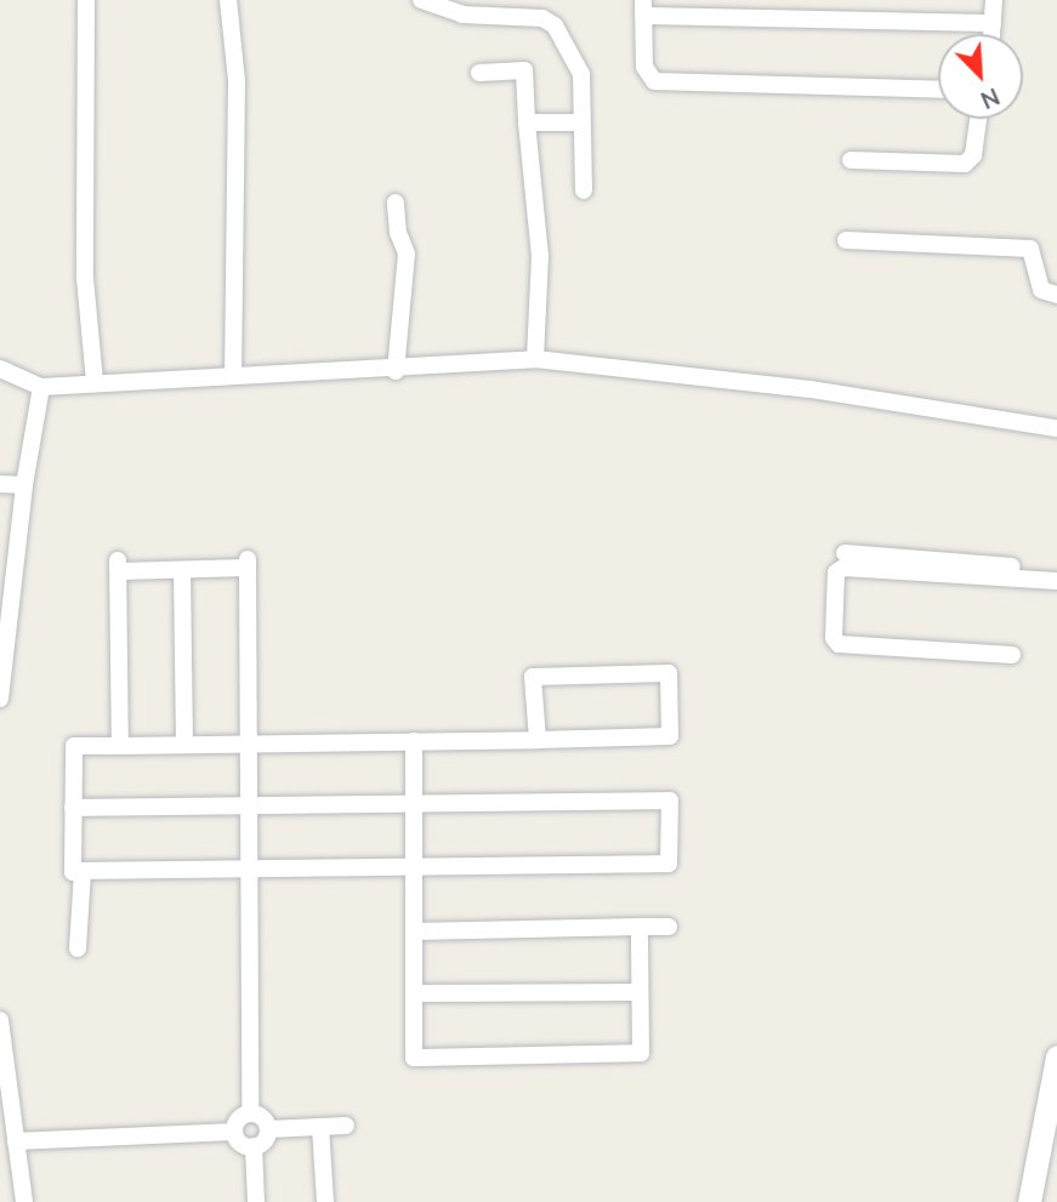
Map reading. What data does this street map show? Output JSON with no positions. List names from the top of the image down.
{
  "north": "bottom right"
}
